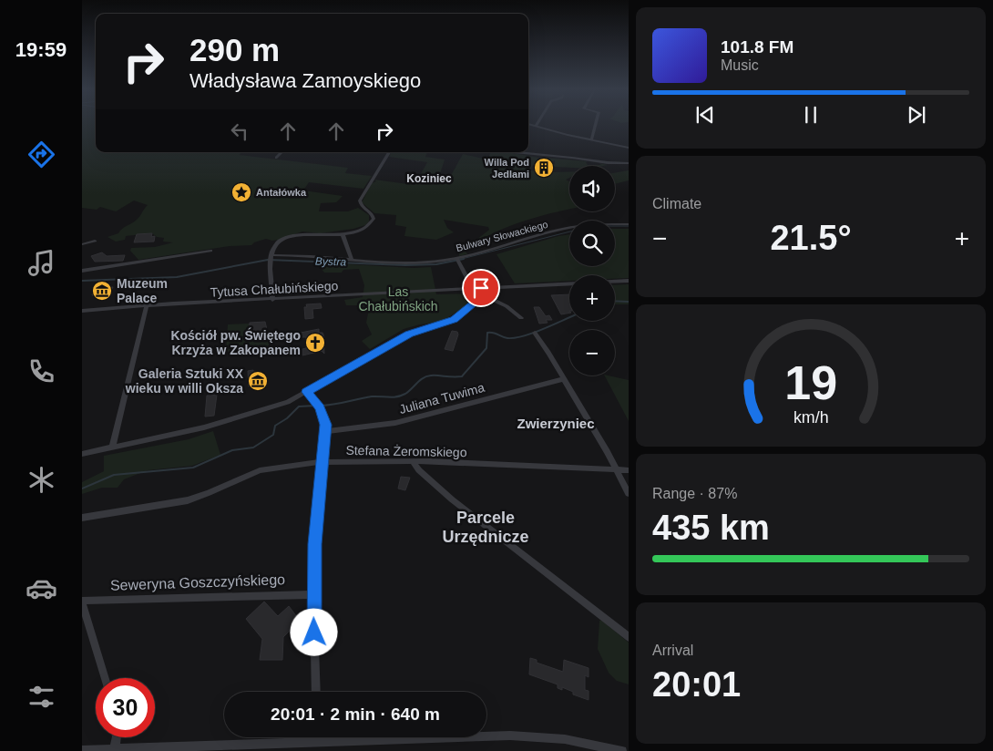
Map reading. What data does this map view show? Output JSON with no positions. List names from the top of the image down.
{
  "streets": {
    "street": [
      "Bulwary Słowackiego",
      "Tytusa Chałubińskiego",
      "Juliana Tuwima",
      "Stefana Żeromskiego",
      "Seweryna Goszczyńskiego"
    ]
  },
  "districts": ["Koziniec", "Zwierzyniec", "Parcele Urzędnicze"],
  "water": ["Bystra"],
  "parks": ["Las Chałubińskich"],
  "places": {
    "building": ["Willa Pod Jedlami"],
    "place": ["Antałówka"],
    "museum": ["Muzeum Palace", "Galeria Sztuki XX wieku w willi Oksza"],
    "church": ["Kościół pw. Świętego Krzyża w Zakopanem"]
  },
  "page": {
    "tabs": "19:59",
    "turn": ["290 m", "Władysława Zamoyskiego"],
    "song": ["101.8 FM", "Music"],
    "tile": [
      "Climate",
      ["Range · 87%", "435 km"],
      ["Arrival", "20:01"]
    ],
    "map_buttons": ["+", "−"],
    "heat": ["−", "21.5°", "+"],
    "limit": "30",
    "trip": "20:01 · 2 min · 640 m",
    "gauge": ["19", "km/h"]
  }
}
